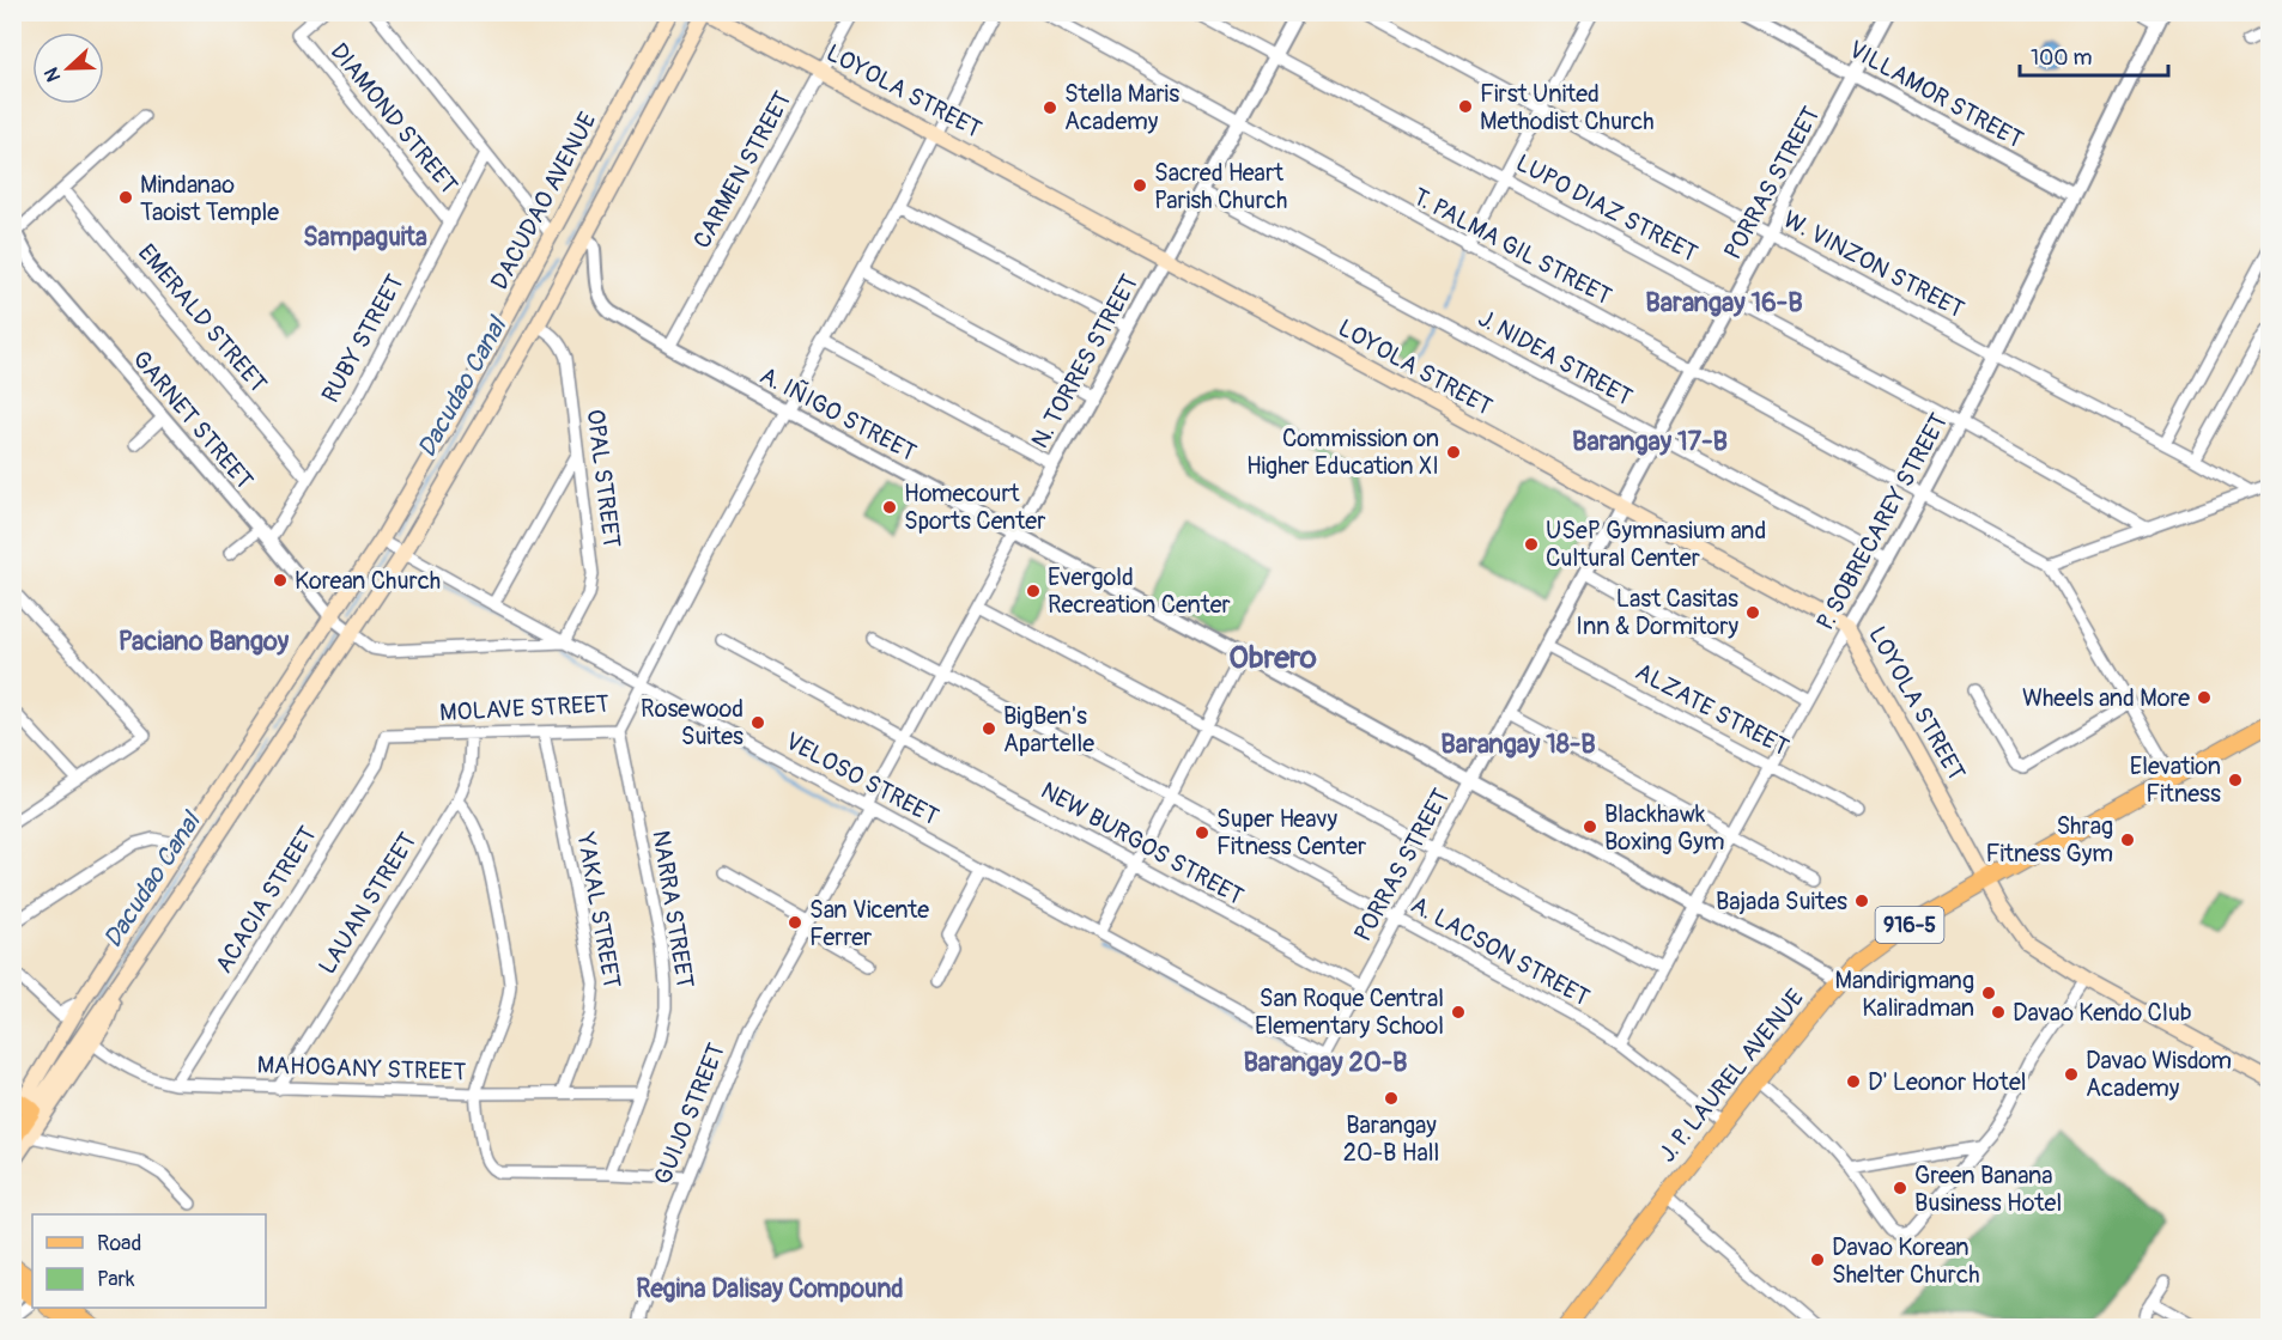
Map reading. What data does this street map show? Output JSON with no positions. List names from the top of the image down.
{
  "streets": {
    "main road": [
      "LOYOLA STREET",
      "DACUDAO AVENUE",
      "916-5",
      "J. P. LAUREL AVENUE"
    ],
    "street": [
      "VILLAMOR STREET",
      "DIAMOND STREET",
      "CARMEN STREET",
      "PORRAS STREET",
      "LUPO DIAZ STREET",
      "T. PALMA GIL STREET",
      "W. VINZON STREET",
      "EMERALD STREET",
      "RUBY STREET",
      "J. NIDEA STREET",
      "N. TORRES STREET",
      "A. IÑIGO STREET",
      "GARNET STREET",
      "OPAL STREET",
      "P. SOBRECAREY STREET",
      "MOLAVE STREET",
      "ALZATE STREET",
      "VELOSO STREET",
      "NEW BURGOS STREET",
      "ACACIA STREET",
      "LAUAN STREET",
      "NARRA STREET",
      "YAKAL STREET",
      "A. LACSON STREET",
      "MAHOGANY STREET",
      "GUIJO STREET"
    ]
  },
  "crossings": [
    ["LOYOLA STREET", "CARMEN STREET"],
    ["LOYOLA STREET", "PORRAS STREET"],
    ["LOYOLA STREET", "DACUDAO AVENUE"],
    ["LOYOLA STREET", "N. TORRES STREET"],
    ["LOYOLA STREET", "P. SOBRECAREY STREET"],
    ["LOYOLA STREET", "MOLAVE STREET"],
    ["LOYOLA STREET", "J. P. LAUREL AVENUE"],
    ["VILLAMOR STREET", "PORRAS STREET"],
    ["VILLAMOR STREET", "P. SOBRECAREY STREET"],
    ["DIAMOND STREET", "RUBY STREET"],
    ["CARMEN STREET", "A. IÑIGO STREET"],
    ["PORRAS STREET", "LUPO DIAZ STREET"],
    ["PORRAS STREET", "T. PALMA GIL STREET"],
    ["PORRAS STREET", "W. VINZON STREET"],
    ["PORRAS STREET", "J. NIDEA STREET"],
    ["PORRAS STREET", "A. IÑIGO STREET"],
    ["PORRAS STREET", "ALZATE STREET"],
    ["PORRAS STREET", "VELOSO STREET"],
    ["PORRAS STREET", "NEW BURGOS STREET"],
    ["PORRAS STREET", "A. LACSON STREET"],
    ["DACUDAO AVENUE", "A. IÑIGO STREET"],
    ["DACUDAO AVENUE", "GARNET STREET"],
    ["DACUDAO AVENUE", "OPAL STREET"],
    ["DACUDAO AVENUE", "VELOSO STREET"],
    ["DACUDAO AVENUE", "MAHOGANY STREET"],
    ["LUPO DIAZ STREET", "N. TORRES STREET"],
    ["LUPO DIAZ STREET", "P. SOBRECAREY STREET"],
    ["T. PALMA GIL STREET", "N. TORRES STREET"],
    ["T. PALMA GIL STREET", "P. SOBRECAREY STREET"],
    ["W. VINZON STREET", "P. SOBRECAREY STREET"],
    ["EMERALD STREET", "RUBY STREET"],
    ["RUBY STREET", "GARNET STREET"],
    ["J. NIDEA STREET", "N. TORRES STREET"],
    ["J. NIDEA STREET", "P. SOBRECAREY STREET"],
    ["N. TORRES STREET", "A. IÑIGO STREET"],
    ["N. TORRES STREET", "VELOSO STREET"],
    ["N. TORRES STREET", "NEW BURGOS STREET"],
    ["N. TORRES STREET", "A. LACSON STREET"],
    ["N. TORRES STREET", "GUIJO STREET"],
    ["A. IÑIGO STREET", "P. SOBRECAREY STREET"],
    ["A. IÑIGO STREET", "MOLAVE STREET"],
    ["A. IÑIGO STREET", "J. P. LAUREL AVENUE"],
    ["OPAL STREET", "VELOSO STREET"],
    ["P. SOBRECAREY STREET", "ALZATE STREET"],
    ["P. SOBRECAREY STREET", "A. LACSON STREET"],
    ["MOLAVE STREET", "VELOSO STREET"],
    ["MOLAVE STREET", "ACACIA STREET"],
    ["MOLAVE STREET", "LAUAN STREET"],
    ["MOLAVE STREET", "NARRA STREET"],
    ["MOLAVE STREET", "YAKAL STREET"],
    ["ACACIA STREET", "MAHOGANY STREET"],
    ["LAUAN STREET", "MAHOGANY STREET"],
    ["NARRA STREET", "MAHOGANY STREET"],
    ["YAKAL STREET", "MAHOGANY STREET"],
    ["A. LACSON STREET", "J. P. LAUREL AVENUE"]
  ],
  "districts": [
    "Sampaguita",
    "Barangay 16-B",
    "Barangay 17-B",
    "Paciano Bangoy",
    "Obrero",
    "Barangay 18-B",
    "Barangay 20-B",
    "Regina Dalisay Compound"
  ],
  "water": ["Dacudao Canal"],
  "places": [
    "First United Methodist Church",
    "Stella Maris Academy",
    "Sacred Heart Parish Church",
    "Mindanao Taoist Temple",
    "Commission on Higher Education XI",
    "Homecourt Sports Center",
    "USeP Gymnasium and Cultural Center",
    "Korean Church",
    "Evergold Recreation Center",
    "Last Casitas Inn & Dormitory",
    "Wheels and More",
    "Rosewood Suites",
    "BigBen's Apartelle",
    "Elevation Fitness",
    "Blackhawk Boxing Gym",
    "Super Heavy Fitness Center",
    "Shrag Fitness Gym",
    "Bajada Suites",
    "San Vicente Ferrer",
    "Mandirigmang Kaliradman",
    "San Roque Central Elementary School",
    "Davao Kendo Club",
    "Davao Wisdom Academy",
    "D' Leonor Hotel",
    "Barangay 20-B Hall",
    "Green Banana Business Hotel",
    "Davao Korean Shelter Church"
  ],
  "legend": ["Road", "Park"],
  "scale_bar": "100 m",
  "north": "left"
}
